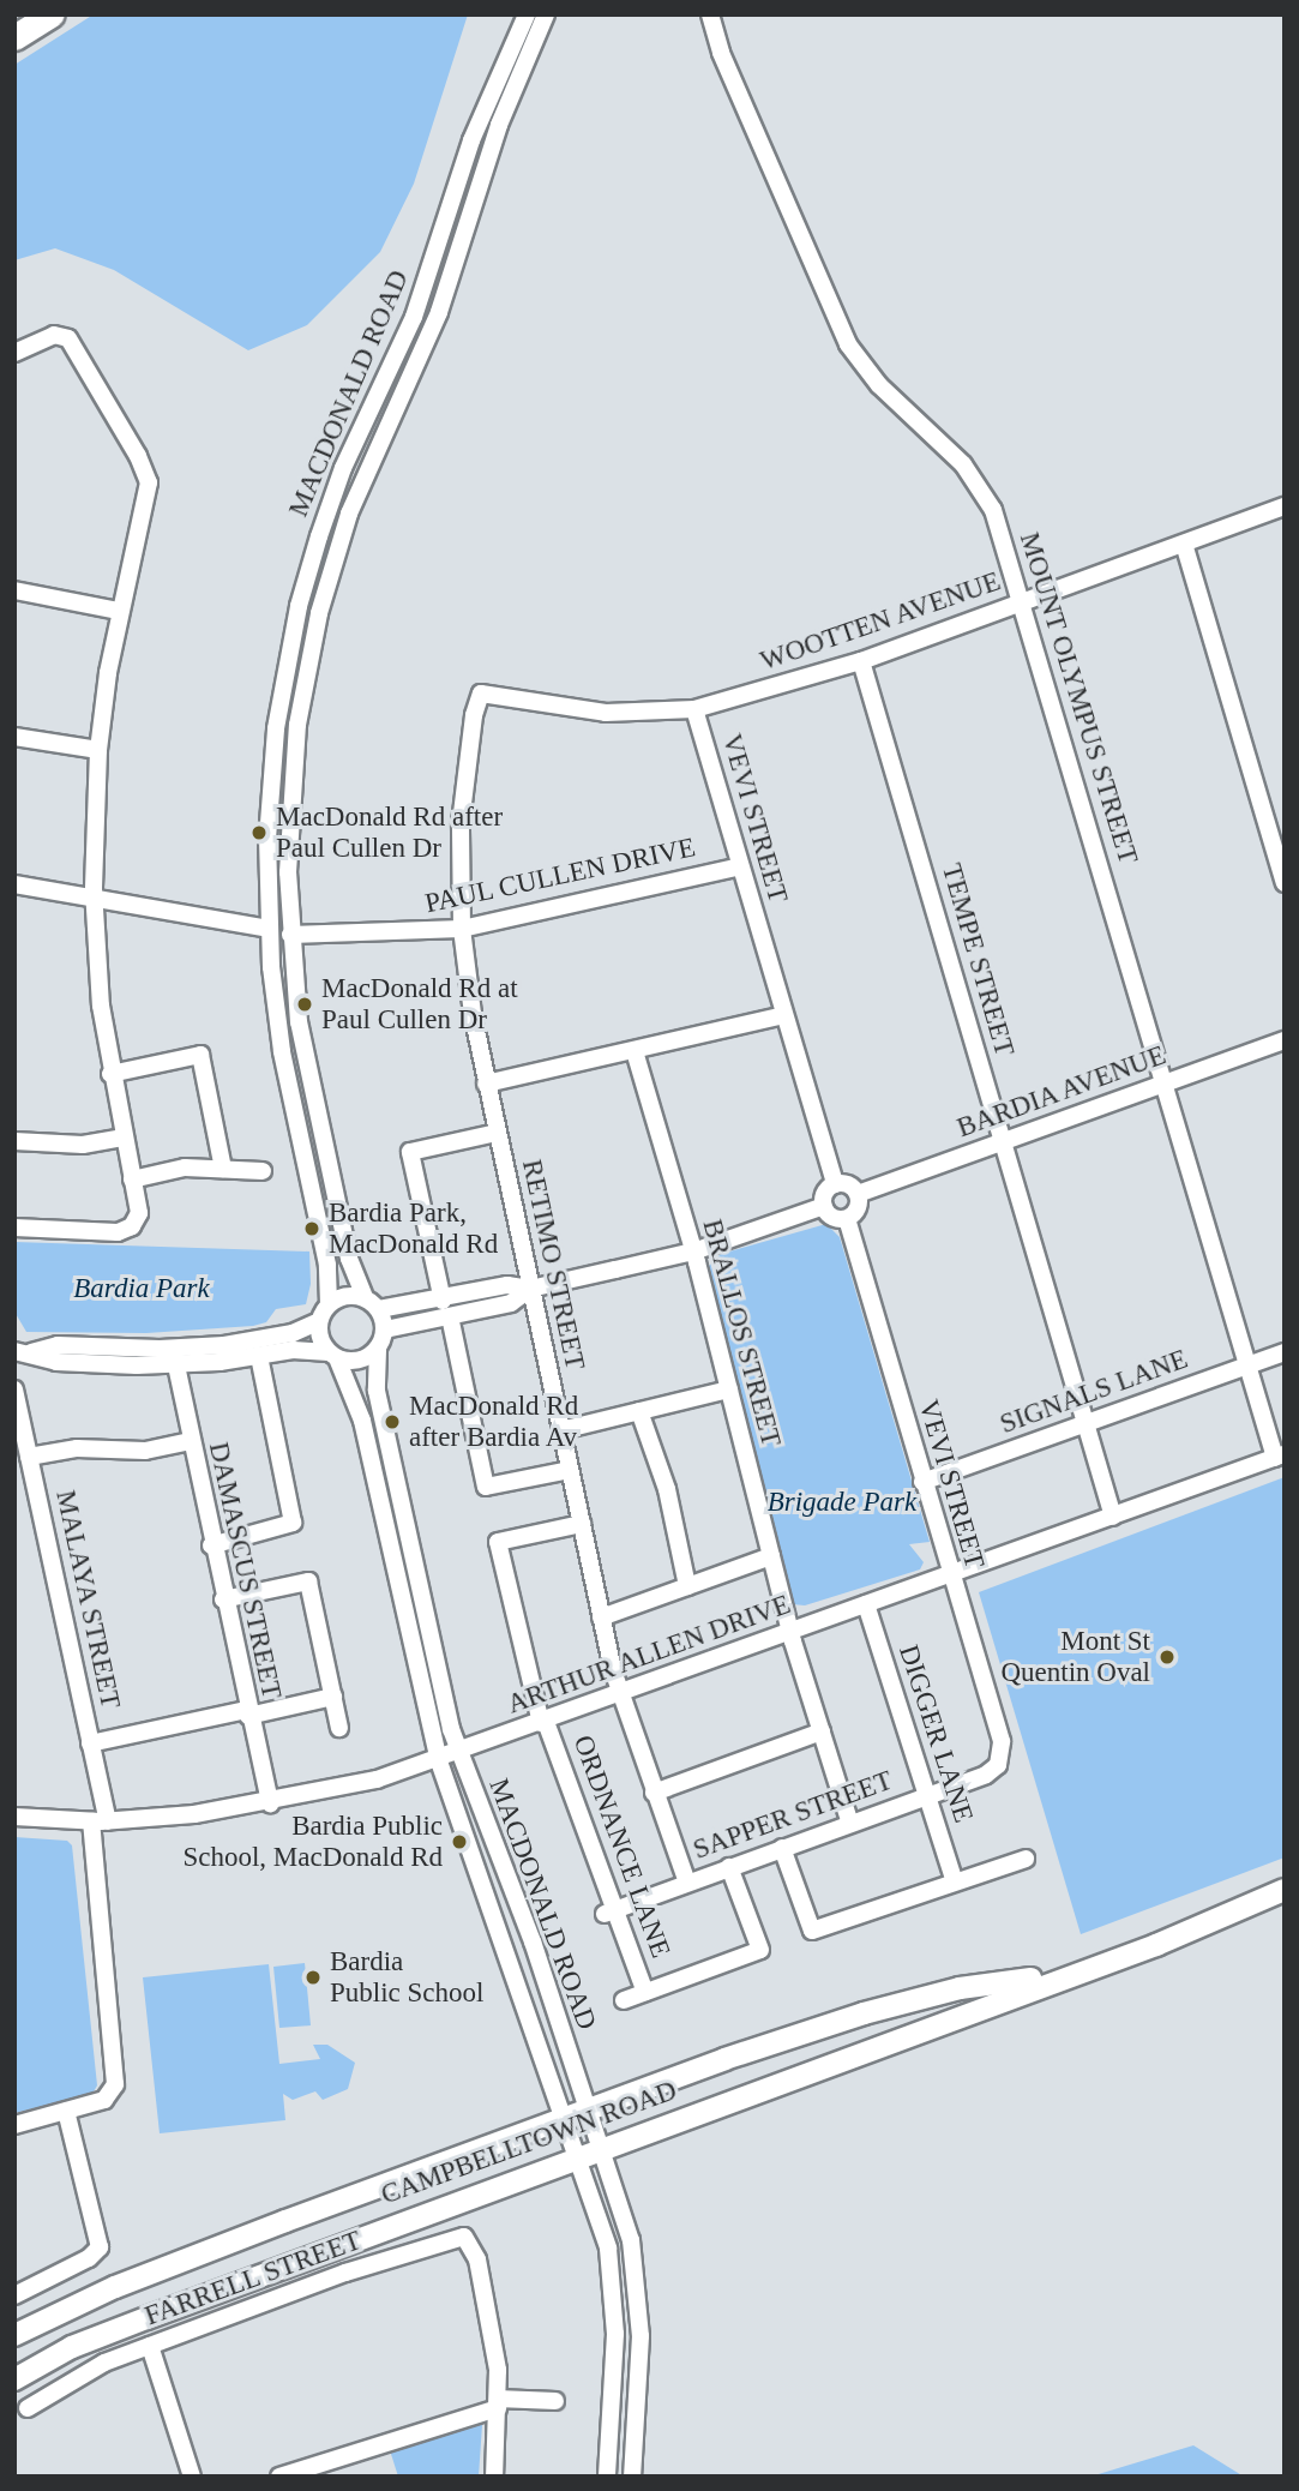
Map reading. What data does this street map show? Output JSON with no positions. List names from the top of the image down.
{
  "streets": {
    "main road": ["CAMPBELLTOWN ROAD"],
    "street": [
      "MACDONALD ROAD",
      "WOOTTEN AVENUE",
      "MOUNT OLYMPUS STREET",
      "VEVI STREET",
      "PAUL CULLEN DRIVE",
      "TEMPE STREET",
      "BARDIA AVENUE",
      "RETIMO STREET",
      "BRALLOS STREET",
      "SIGNALS LANE",
      "DAMASCUS STREET",
      "MALAYA STREET",
      "ARTHUR ALLEN DRIVE",
      "DIGGER LANE",
      "SAPPER STREET",
      "ORDNANCE LANE",
      "FARRELL STREET"
    ]
  },
  "crossings": [
    ["MACDONALD ROAD", "PAUL CULLEN DRIVE"],
    ["MACDONALD ROAD", "ARTHUR ALLEN DRIVE"],
    ["MACDONALD ROAD", "CAMPBELLTOWN ROAD"],
    ["WOOTTEN AVENUE", "MOUNT OLYMPUS STREET"],
    ["WOOTTEN AVENUE", "VEVI STREET"],
    ["WOOTTEN AVENUE", "TEMPE STREET"],
    ["WOOTTEN AVENUE", "RETIMO STREET"],
    ["MOUNT OLYMPUS STREET", "BARDIA AVENUE"],
    ["MOUNT OLYMPUS STREET", "SIGNALS LANE"],
    ["MOUNT OLYMPUS STREET", "ARTHUR ALLEN DRIVE"],
    ["VEVI STREET", "PAUL CULLEN DRIVE"],
    ["VEVI STREET", "BARDIA AVENUE"],
    ["VEVI STREET", "SIGNALS LANE"],
    ["VEVI STREET", "ARTHUR ALLEN DRIVE"],
    ["VEVI STREET", "SAPPER STREET"],
    ["PAUL CULLEN DRIVE", "RETIMO STREET"],
    ["TEMPE STREET", "BARDIA AVENUE"],
    ["TEMPE STREET", "SIGNALS LANE"],
    ["TEMPE STREET", "ARTHUR ALLEN DRIVE"],
    ["RETIMO STREET", "ARTHUR ALLEN DRIVE"],
    ["RETIMO STREET", "SAPPER STREET"],
    ["RETIMO STREET", "ORDNANCE LANE"],
    ["BRALLOS STREET", "ARTHUR ALLEN DRIVE"],
    ["BRALLOS STREET", "SAPPER STREET"],
    ["DAMASCUS STREET", "ARTHUR ALLEN DRIVE"],
    ["MALAYA STREET", "ARTHUR ALLEN DRIVE"],
    ["ARTHUR ALLEN DRIVE", "DIGGER LANE"],
    ["ARTHUR ALLEN DRIVE", "ORDNANCE LANE"],
    ["DIGGER LANE", "SAPPER STREET"],
    ["SAPPER STREET", "ORDNANCE LANE"]
  ],
  "parks": ["Bardia Park", "Brigade Park"],
  "places": [
    "MacDonald Rd after Paul Cullen Dr",
    "MacDonald Rd at Paul Cullen Dr",
    "Bardia Park, MacDonald Rd",
    "MacDonald Rd after Bardia Av",
    "Mont St Quentin Oval",
    "Bardia Public School, MacDonald Rd",
    "Bardia Public School"
  ]
}
